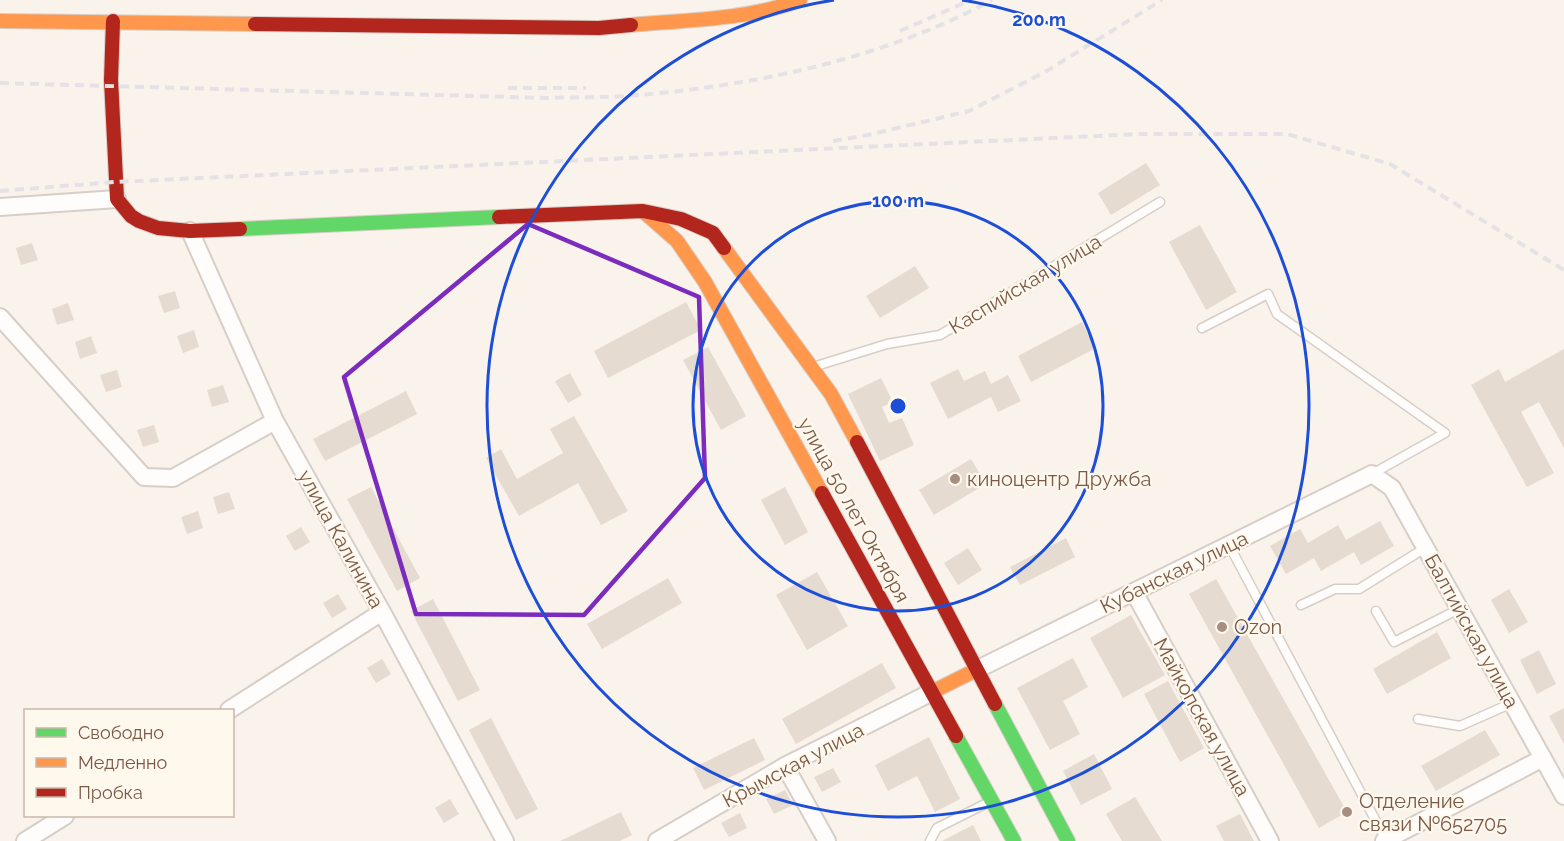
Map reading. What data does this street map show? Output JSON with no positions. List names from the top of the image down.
{
  "streets": {
    "street": [
      "улица 50 лет Октября",
      "улица Калинина",
      "Кубанская улица",
      "Балтийская улица",
      "Майкопская улица",
      "Крымская улица"
    ],
    "lane": ["Каспийская улица"]
  },
  "crossings": [
    ["Каспийская улица", "улица 50 лет Октября"],
    ["улица 50 лет Октября", "Кубанская улица"],
    ["улица 50 лет Октября", "Крымская улица"],
    ["Кубанская улица", "Балтийская улица"],
    ["Кубанская улица", "Майкопская улица"]
  ],
  "places": ["киноцентр Дружба", "Ozon", "Отделение связи №652705"],
  "legend": ["Свободно", "Медленно", "Пробка"],
  "rings": ["200 m", "100 m"]
}
